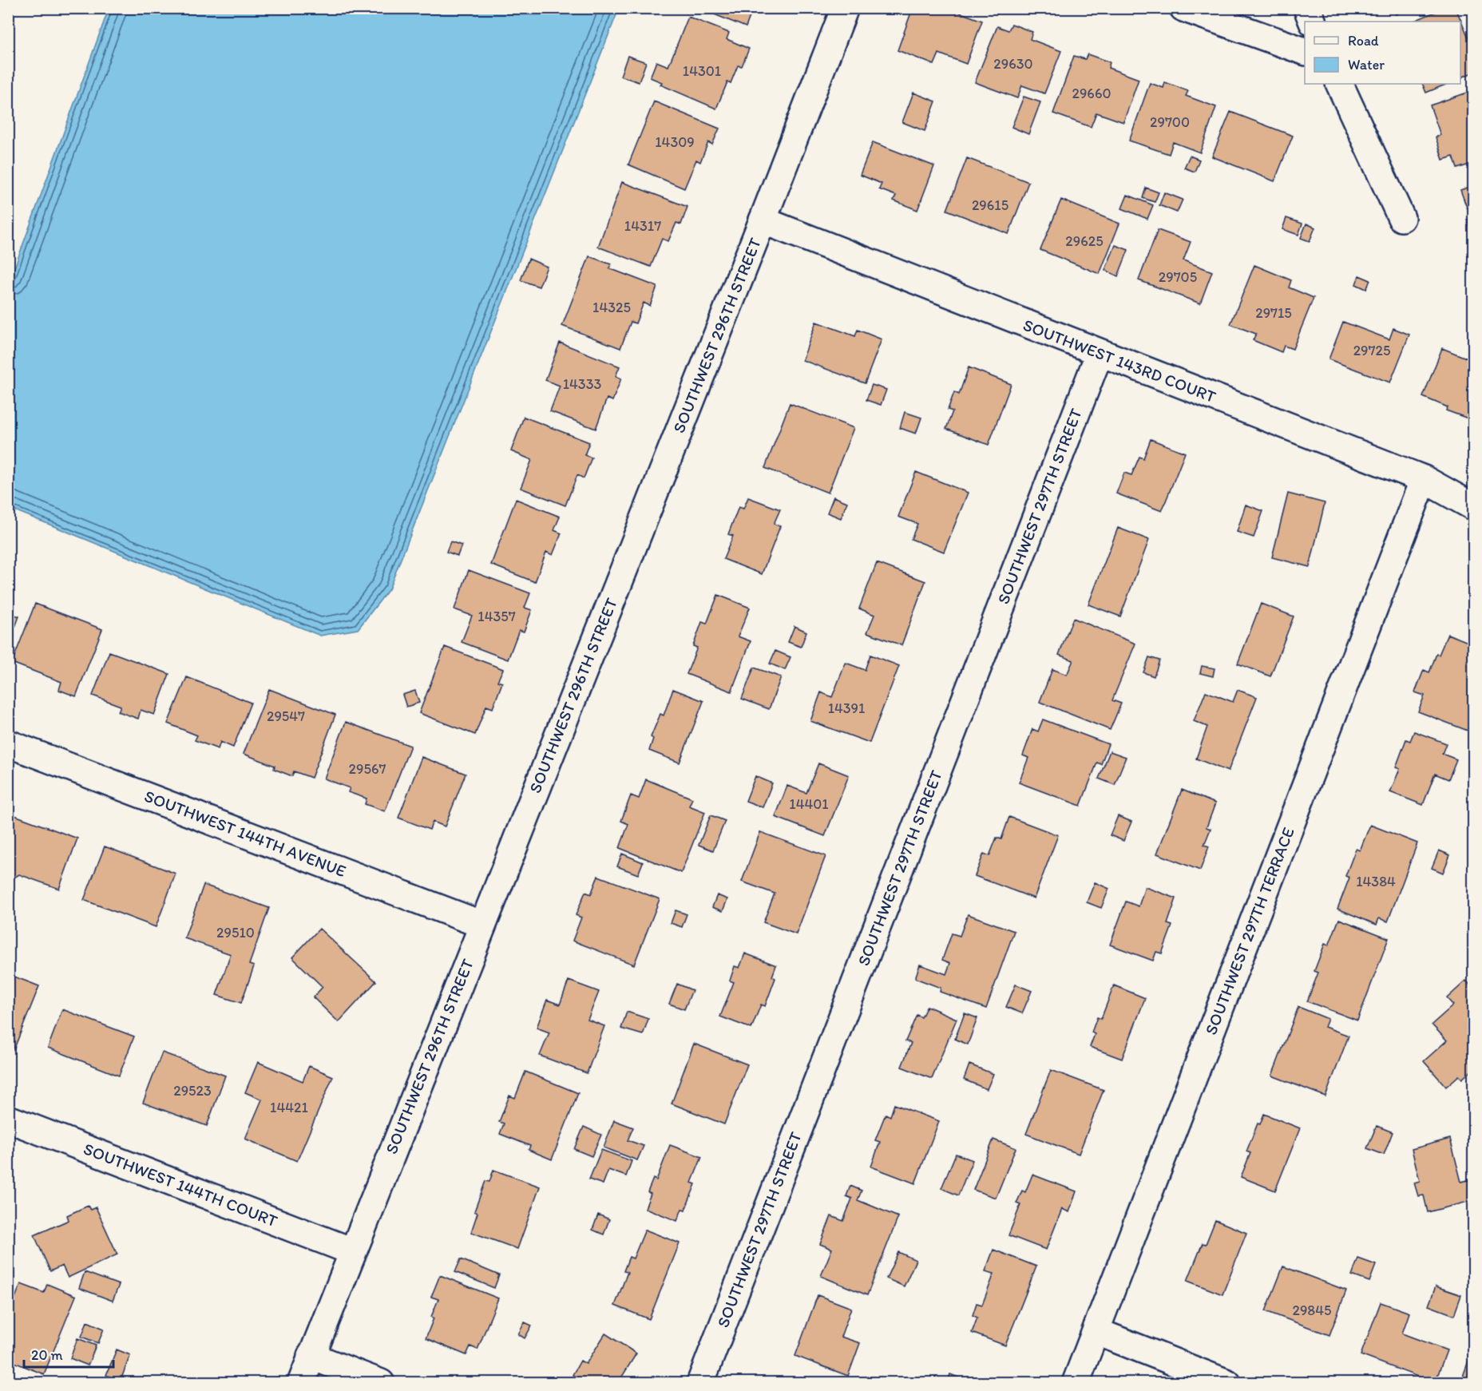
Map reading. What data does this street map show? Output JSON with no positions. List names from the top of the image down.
{
  "streets": {
    "street": [
      "SOUTHWEST 296TH STREET",
      "SOUTHWEST 143RD COURT",
      "SOUTHWEST 297TH STREET",
      "SOUTHWEST 144TH AVENUE",
      "SOUTHWEST 297TH TERRACE",
      "SOUTHWEST 144TH COURT"
    ]
  },
  "crossings": [
    ["SOUTHWEST 296TH STREET", "SOUTHWEST 143RD COURT"],
    ["SOUTHWEST 296TH STREET", "SOUTHWEST 144TH AVENUE"],
    ["SOUTHWEST 296TH STREET", "SOUTHWEST 144TH COURT"],
    ["SOUTHWEST 143RD COURT", "SOUTHWEST 297TH STREET"],
    ["SOUTHWEST 143RD COURT", "SOUTHWEST 297TH TERRACE"]
  ],
  "house_numbers": [
    "29630",
    "14301",
    "29660",
    "29700",
    "14309",
    "29615",
    "14317",
    "29625",
    "29705",
    "14325",
    "29715",
    "29725",
    "14333",
    "14357",
    "14391",
    "29547",
    "29567",
    "14401",
    "14384",
    "29510",
    "29523",
    "14421",
    "29845"
  ],
  "legend": ["Road", "Water"],
  "scale_bar": "20 m"
}
